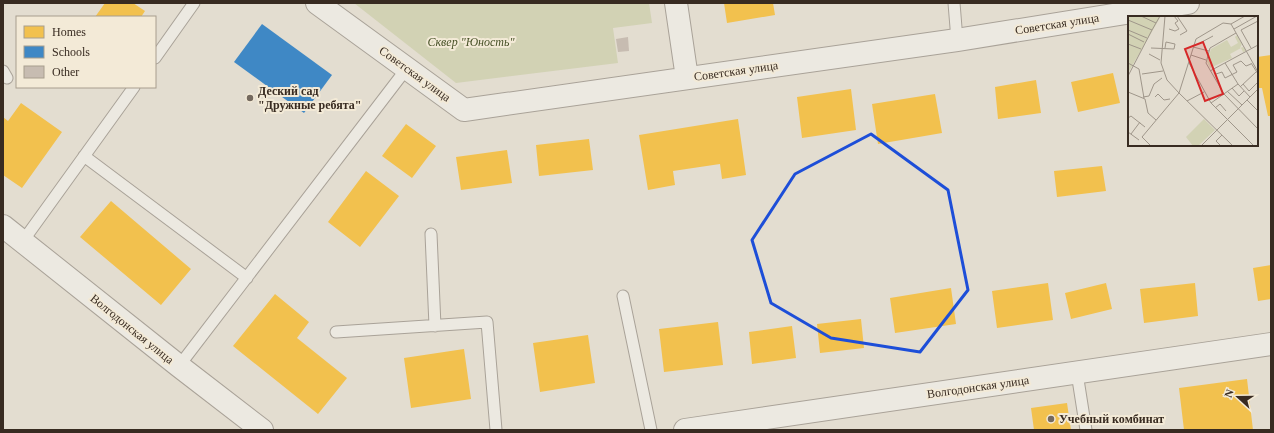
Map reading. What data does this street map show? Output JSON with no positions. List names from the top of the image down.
{
  "streets": {
    "street": ["Советская улица", "Волгодонская улица"]
  },
  "parks": ["Сквер \"Юность\""],
  "places": ["Деский сад \"Дружные ребята\"", "Учебный комбинат"],
  "legend": ["Homes", "Schools", "Other"],
  "north": "left"
}
